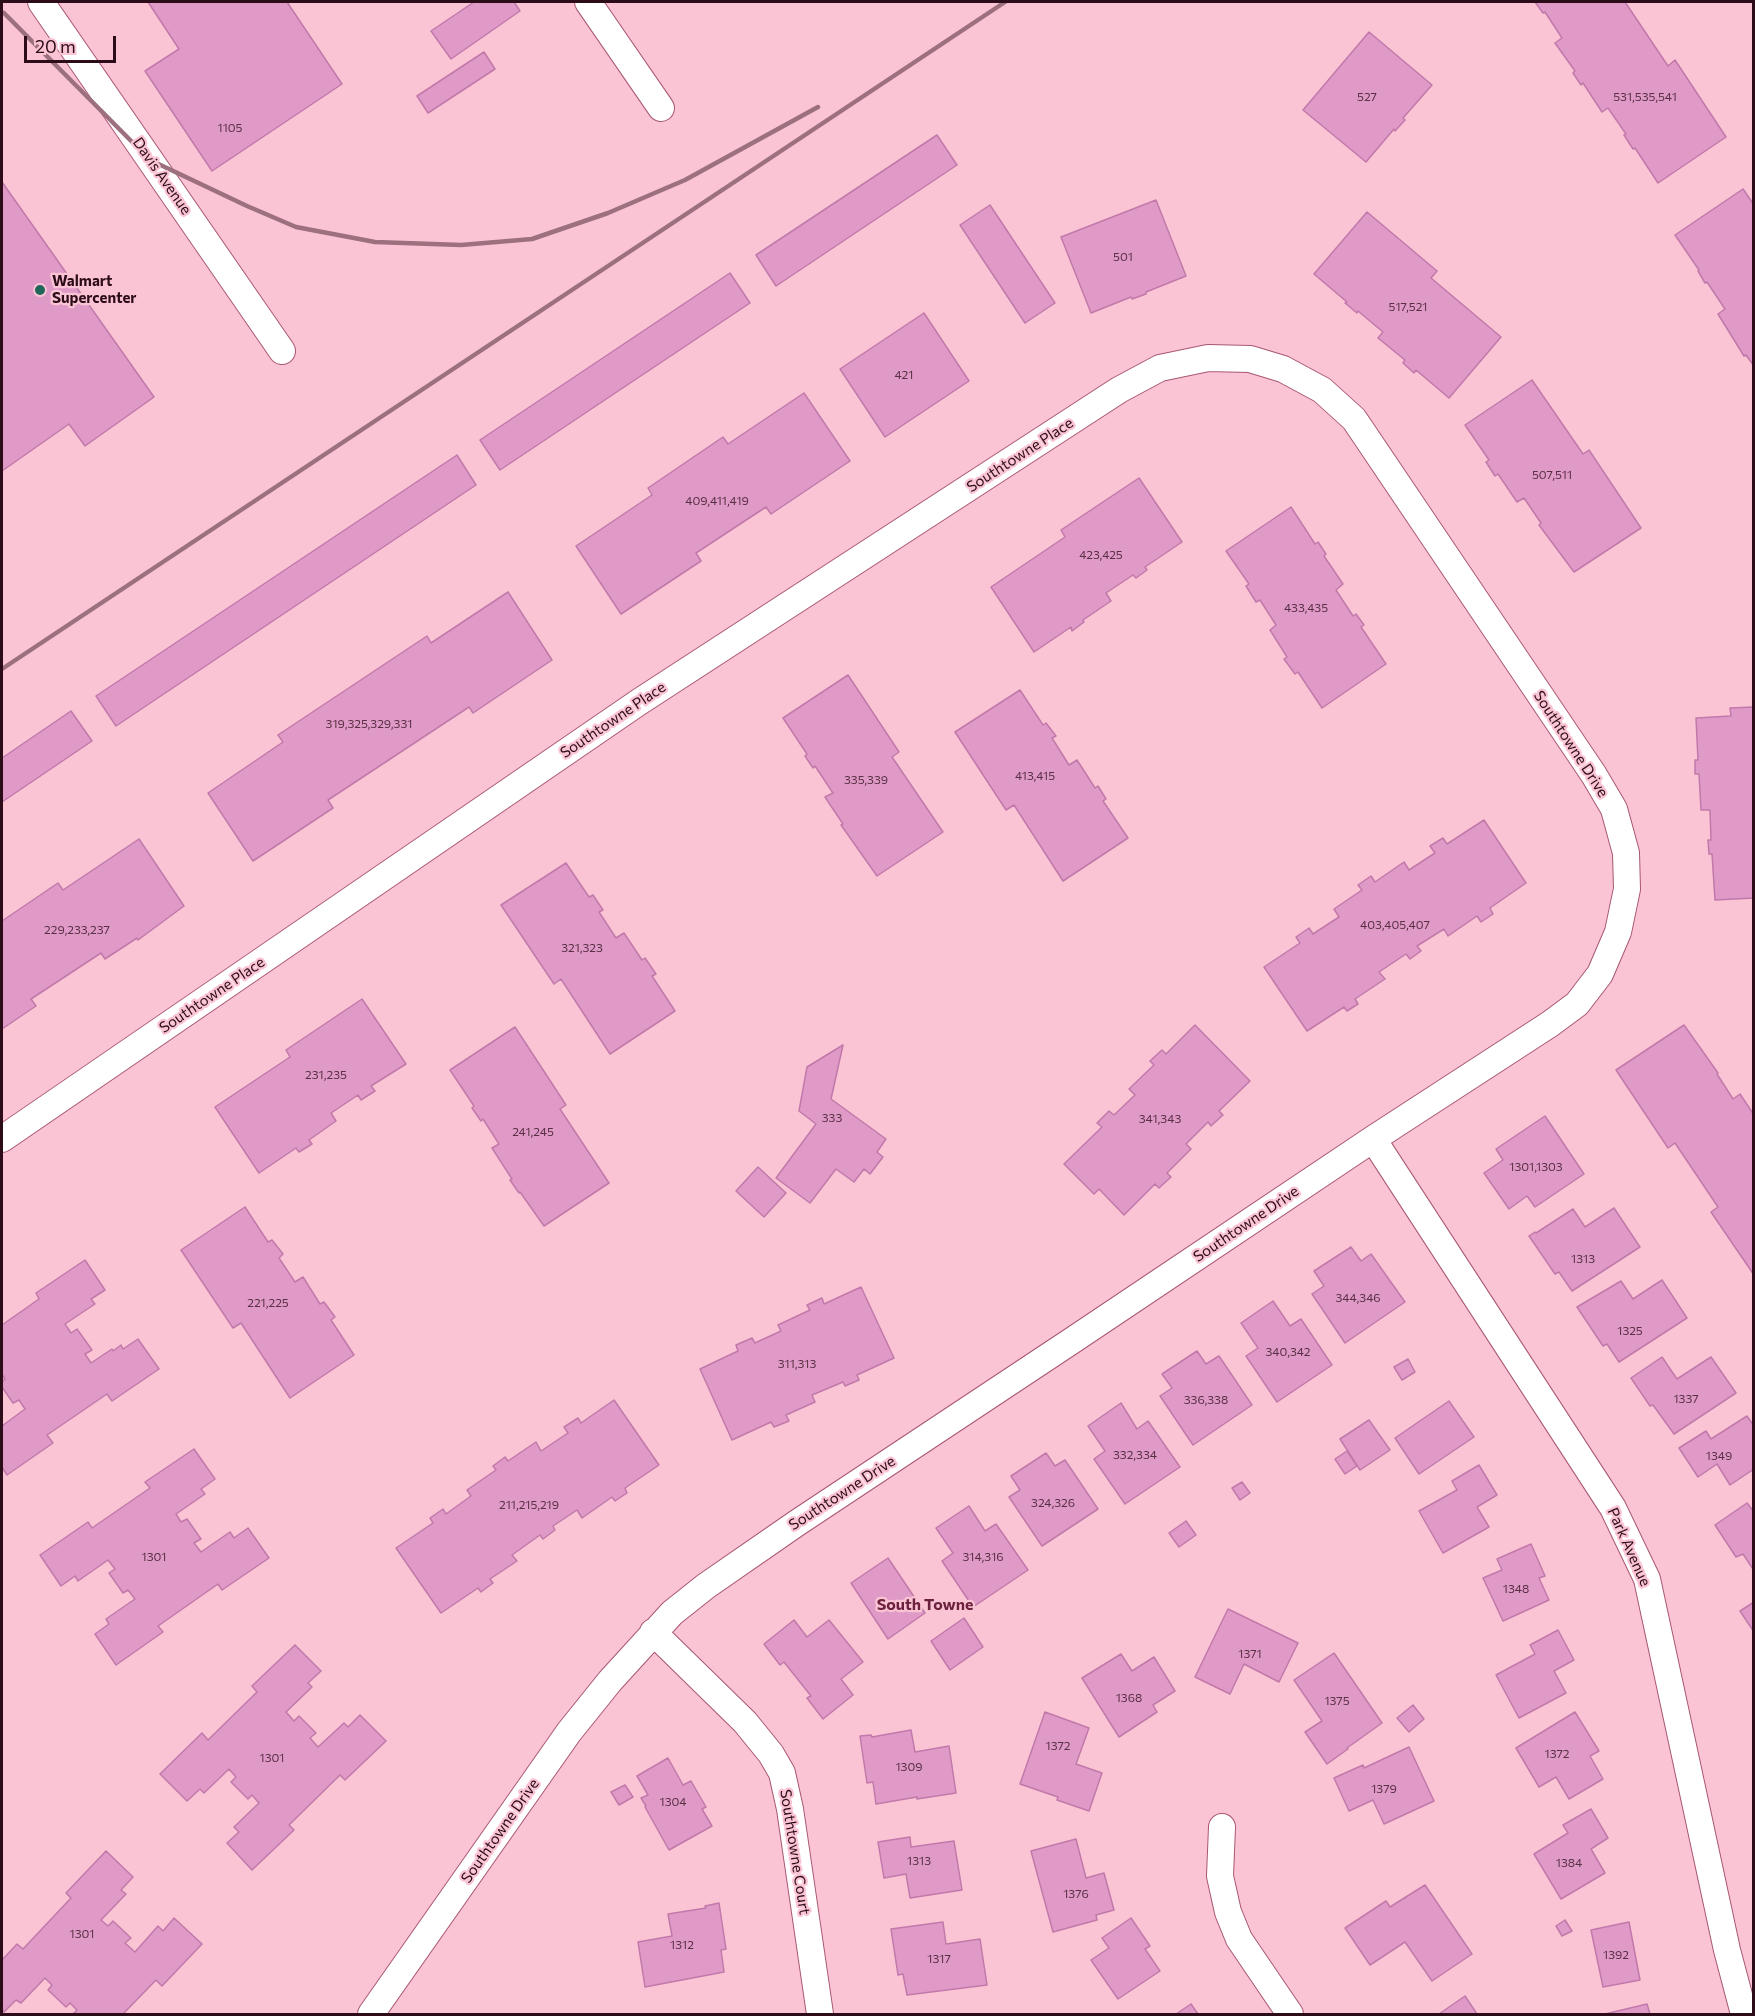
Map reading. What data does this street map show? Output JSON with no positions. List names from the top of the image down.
{
  "streets": {
    "street": [
      "Davis Avenue",
      "Southtowne Place",
      "Southtowne Drive",
      "Park Avenue",
      "Southtowne Court"
    ]
  },
  "crossings": [
    ["Southtowne Place", "Southtowne Drive"],
    ["Southtowne Drive", "Park Avenue"],
    ["Southtowne Drive", "Southtowne Court"]
  ],
  "districts": ["South Towne"],
  "places": ["Walmart Supercenter"],
  "house_numbers": [
    "527",
    "531,535,541",
    "1105",
    "501",
    "517,521",
    "421",
    "507,511",
    "409,411,419",
    "423,425",
    "433,435",
    "319,325,329,331",
    "413,415",
    "335,339",
    "403,405,407",
    "229,233,237",
    "321,323",
    "231,235",
    "333",
    "341,343",
    "241,245",
    "1301,1303",
    "1313",
    "344,346",
    "221,225",
    "1325",
    "340,342",
    "311,313",
    "1337",
    "336,338",
    "332,334",
    "1349",
    "324,326",
    "211,215,219",
    "1301",
    "314,316",
    "1348",
    "1371",
    "1368",
    "1375",
    "1372",
    "1372",
    "1301",
    "1309",
    "1379",
    "1304",
    "1313",
    "1384",
    "1376",
    "1301",
    "1312",
    "1392",
    "1317"
  ],
  "scale_bar": "20 m"
}
